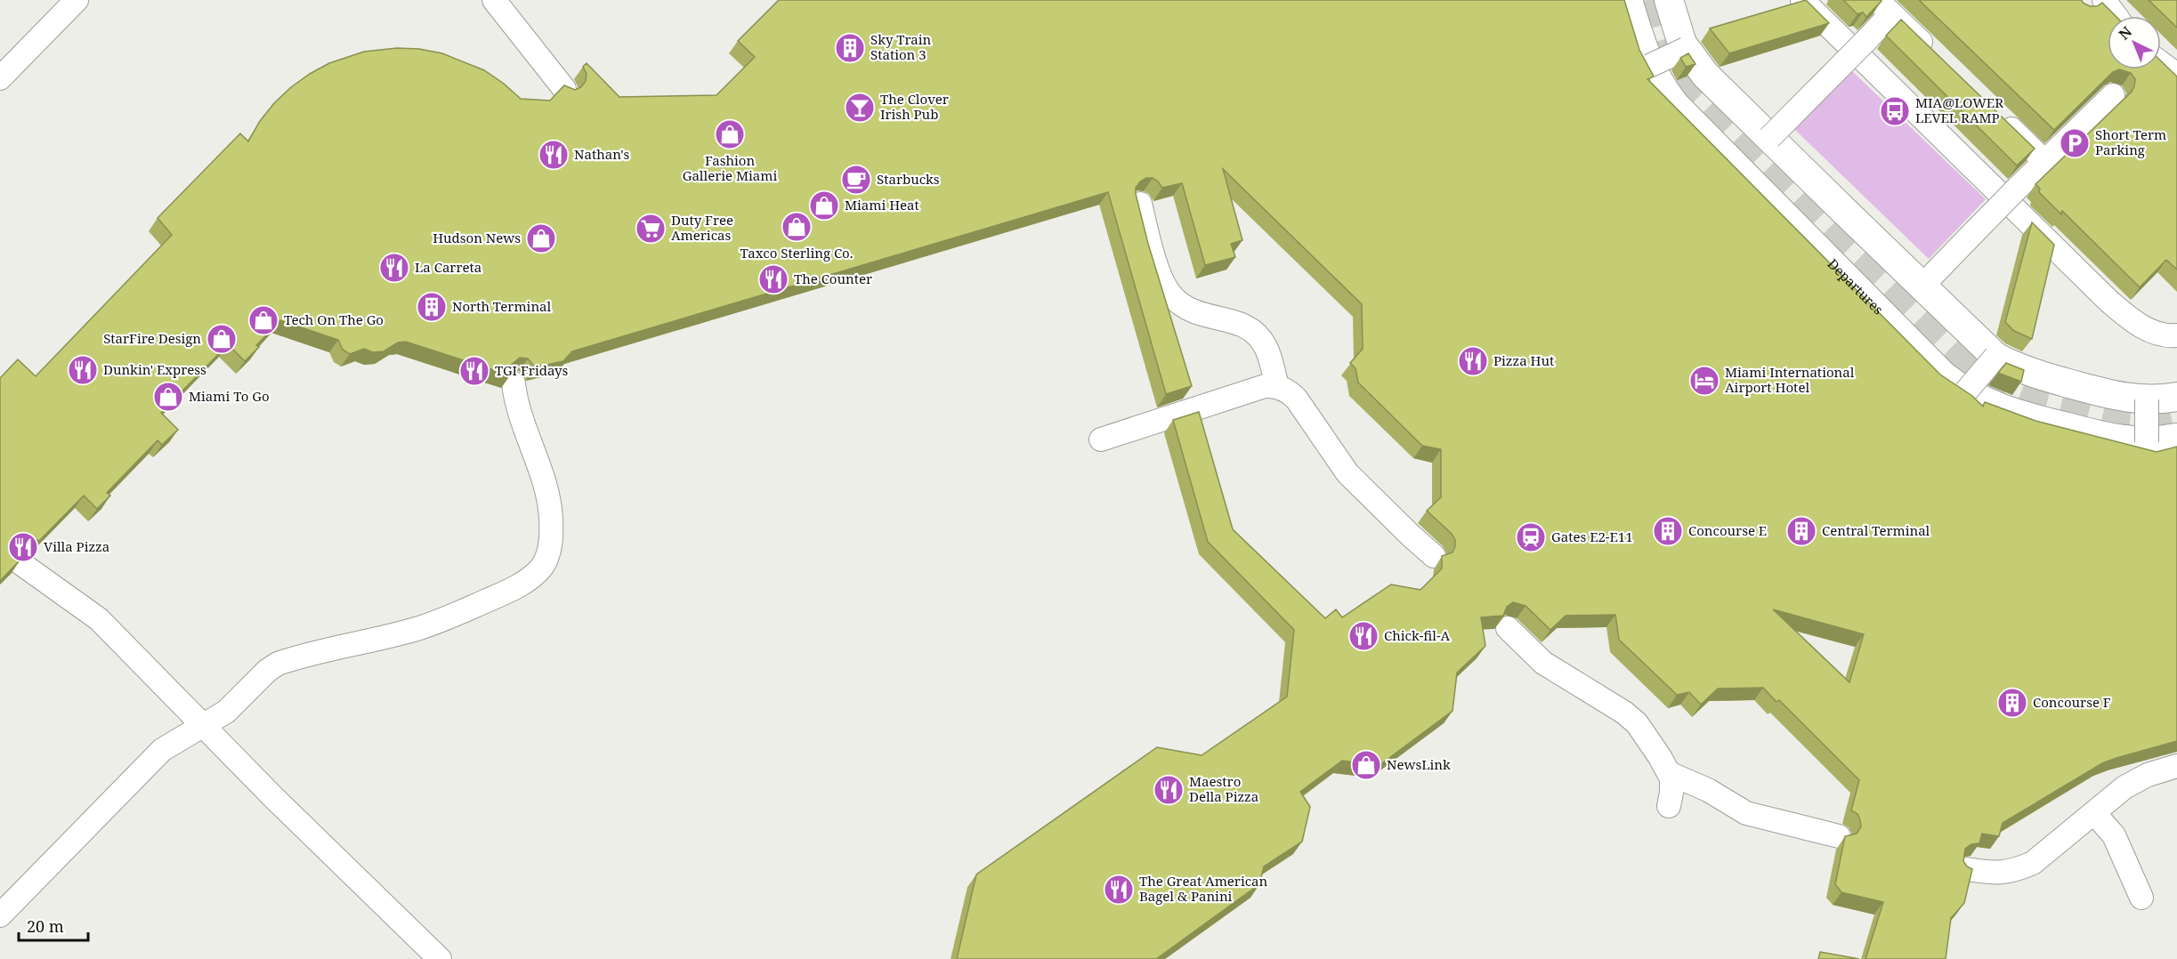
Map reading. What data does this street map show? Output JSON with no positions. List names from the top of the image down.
{
  "streets": {
    "main road": ["Departures"]
  },
  "places": {
    "building": [
      "Sky Train Station 3",
      "North Terminal",
      "Concourse E",
      "Central Terminal",
      "Concourse F"
    ],
    "bar": ["The Clover Irish Pub"],
    "bus stop": ["MIA@LOWER LEVEL RAMP"],
    "shop": [
      "Fashion Gallerie Miami",
      "Miami Heat",
      "Taxco Sterling Co.",
      "Hudson News",
      "Tech On The Go",
      "StarFire Design",
      "Miami To Go",
      "NewsLink"
    ],
    "parking": ["Short Term Parking"],
    "restaurant": [
      "Nathan's",
      "La Carreta",
      "The Counter",
      "Pizza Hut",
      "Dunkin' Express",
      "TGI Fridays",
      "Villa Pizza",
      "Chick-fil-A",
      "Maestro Della Pizza",
      "The Great American Bagel & Panini"
    ],
    "cafe": ["Starbucks"],
    "supermarket": ["Duty Free Americas"],
    "hotel": ["Miami International Airport Hotel"],
    "station": ["Gates E2-E11"]
  },
  "scale_bar": "20 m",
  "north": "top left"
}
